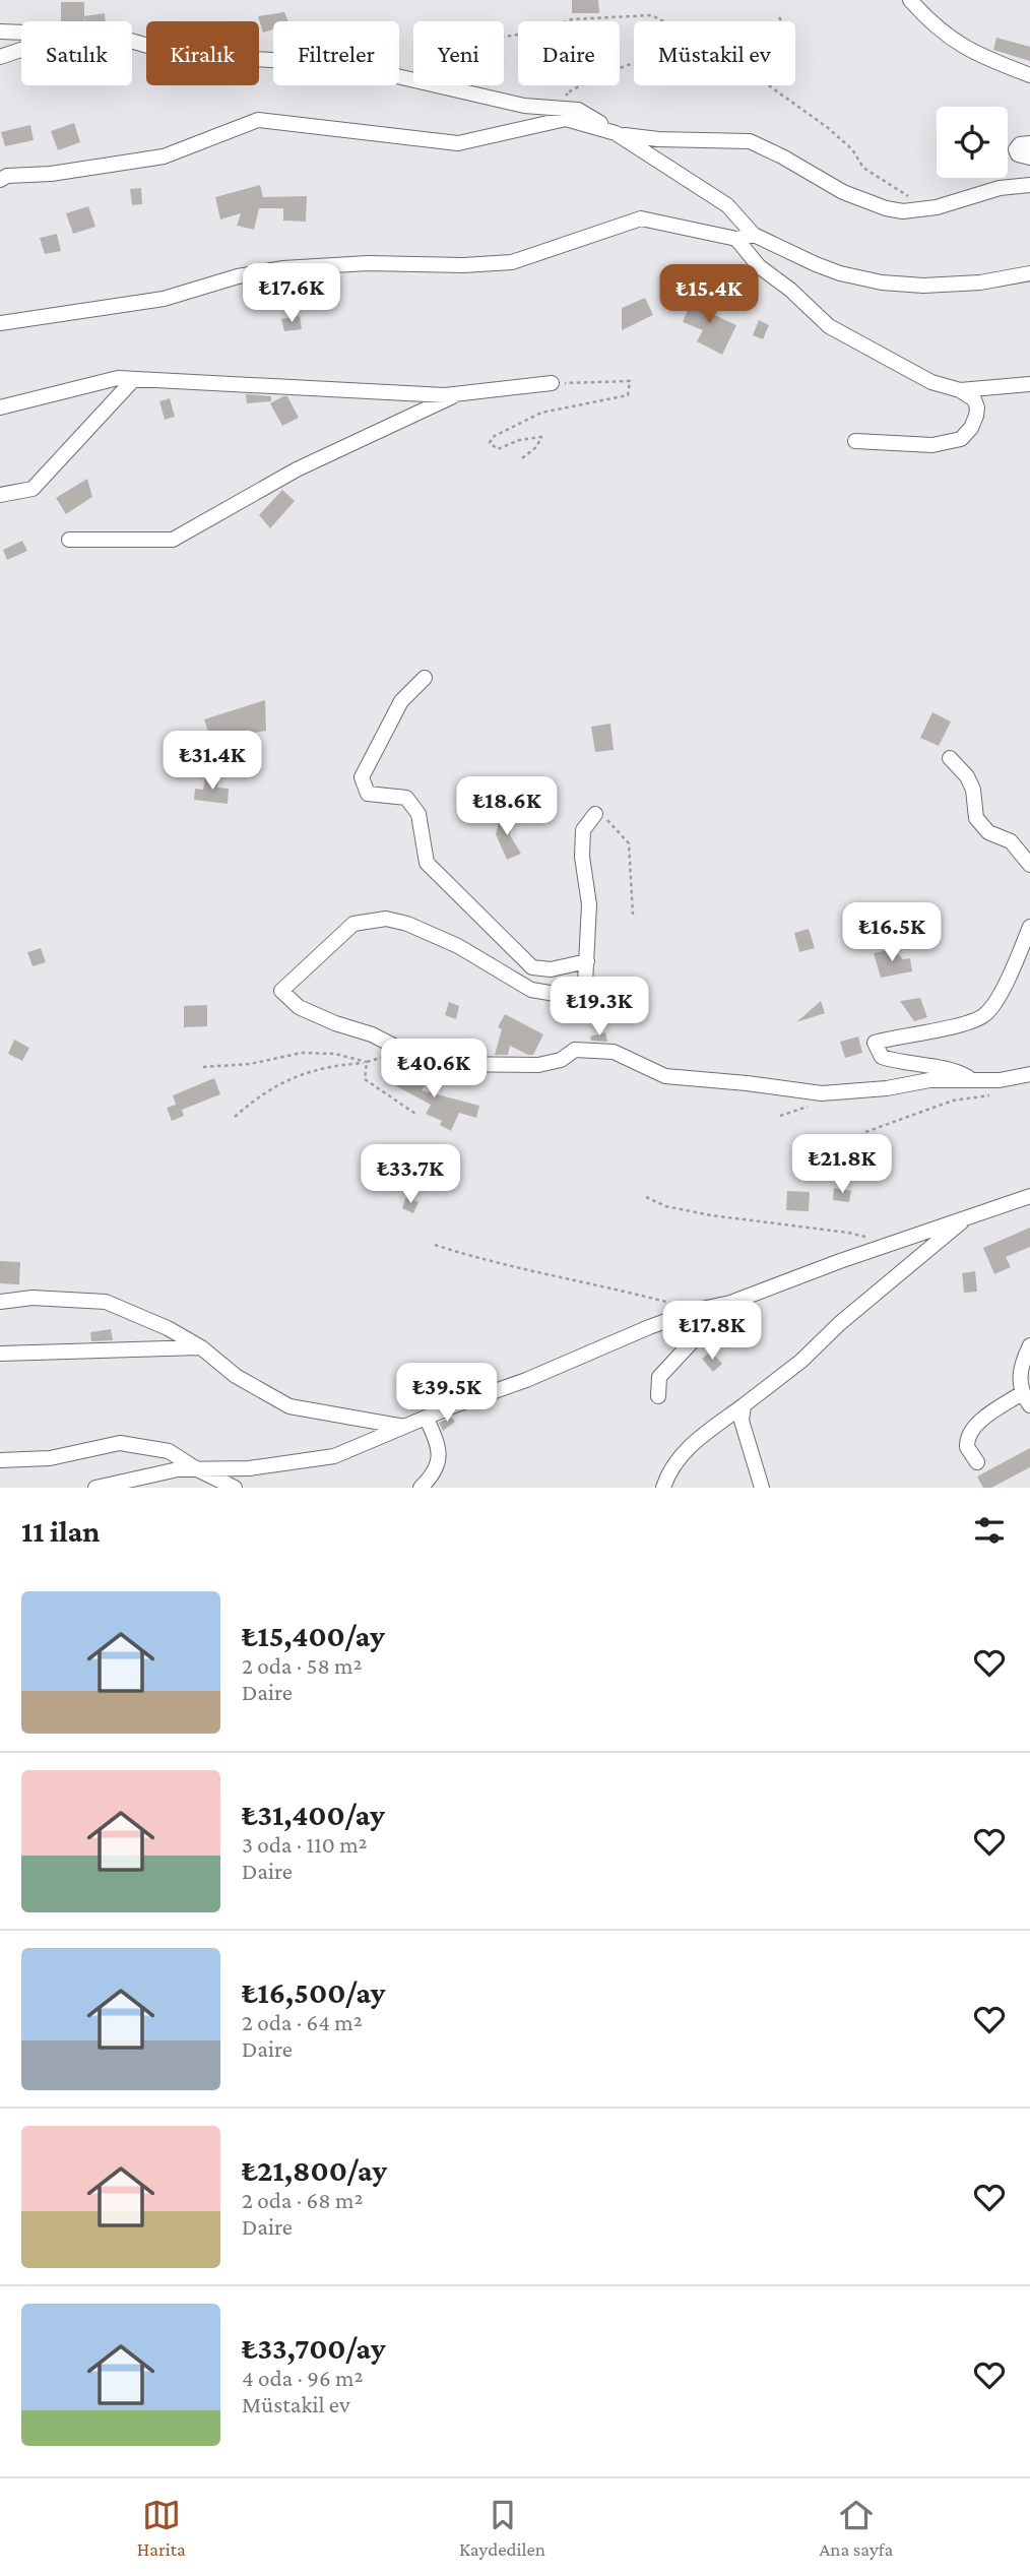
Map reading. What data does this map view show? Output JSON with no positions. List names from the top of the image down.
{
  "page": {
    "chip": [
      "Satılık",
      "Kiralık",
      "Filtreler",
      "Yeni",
      "Daire",
      "Müstakil ev"
    ],
    "price": [
      "₺17.6K",
      "₺15.4K",
      "₺31.4K",
      "₺18.6K",
      "₺16.5K",
      "₺19.3K",
      "₺40.6K",
      "₺21.8K",
      "₺33.7K",
      "₺17.8K",
      "₺39.5K"
    ],
    "heading": "11 ilan",
    "list": [
      {
        "name": "₺15,400/ay",
        "note": "2 oda · 58 m² · Daire"
      },
      {
        "name": "₺31,400/ay",
        "note": "3 oda · 110 m² · Daire"
      },
      {
        "name": "₺16,500/ay",
        "note": "2 oda · 64 m² · Daire"
      },
      {
        "name": "₺21,800/ay",
        "note": "2 oda · 68 m² · Daire"
      },
      {
        "name": "₺33,700/ay",
        "note": "4 oda · 96 m² · Müstakil ev"
      }
    ],
    "tabs": ["Harita", "Kaydedilen", "Ana sayfa"]
  }
}
